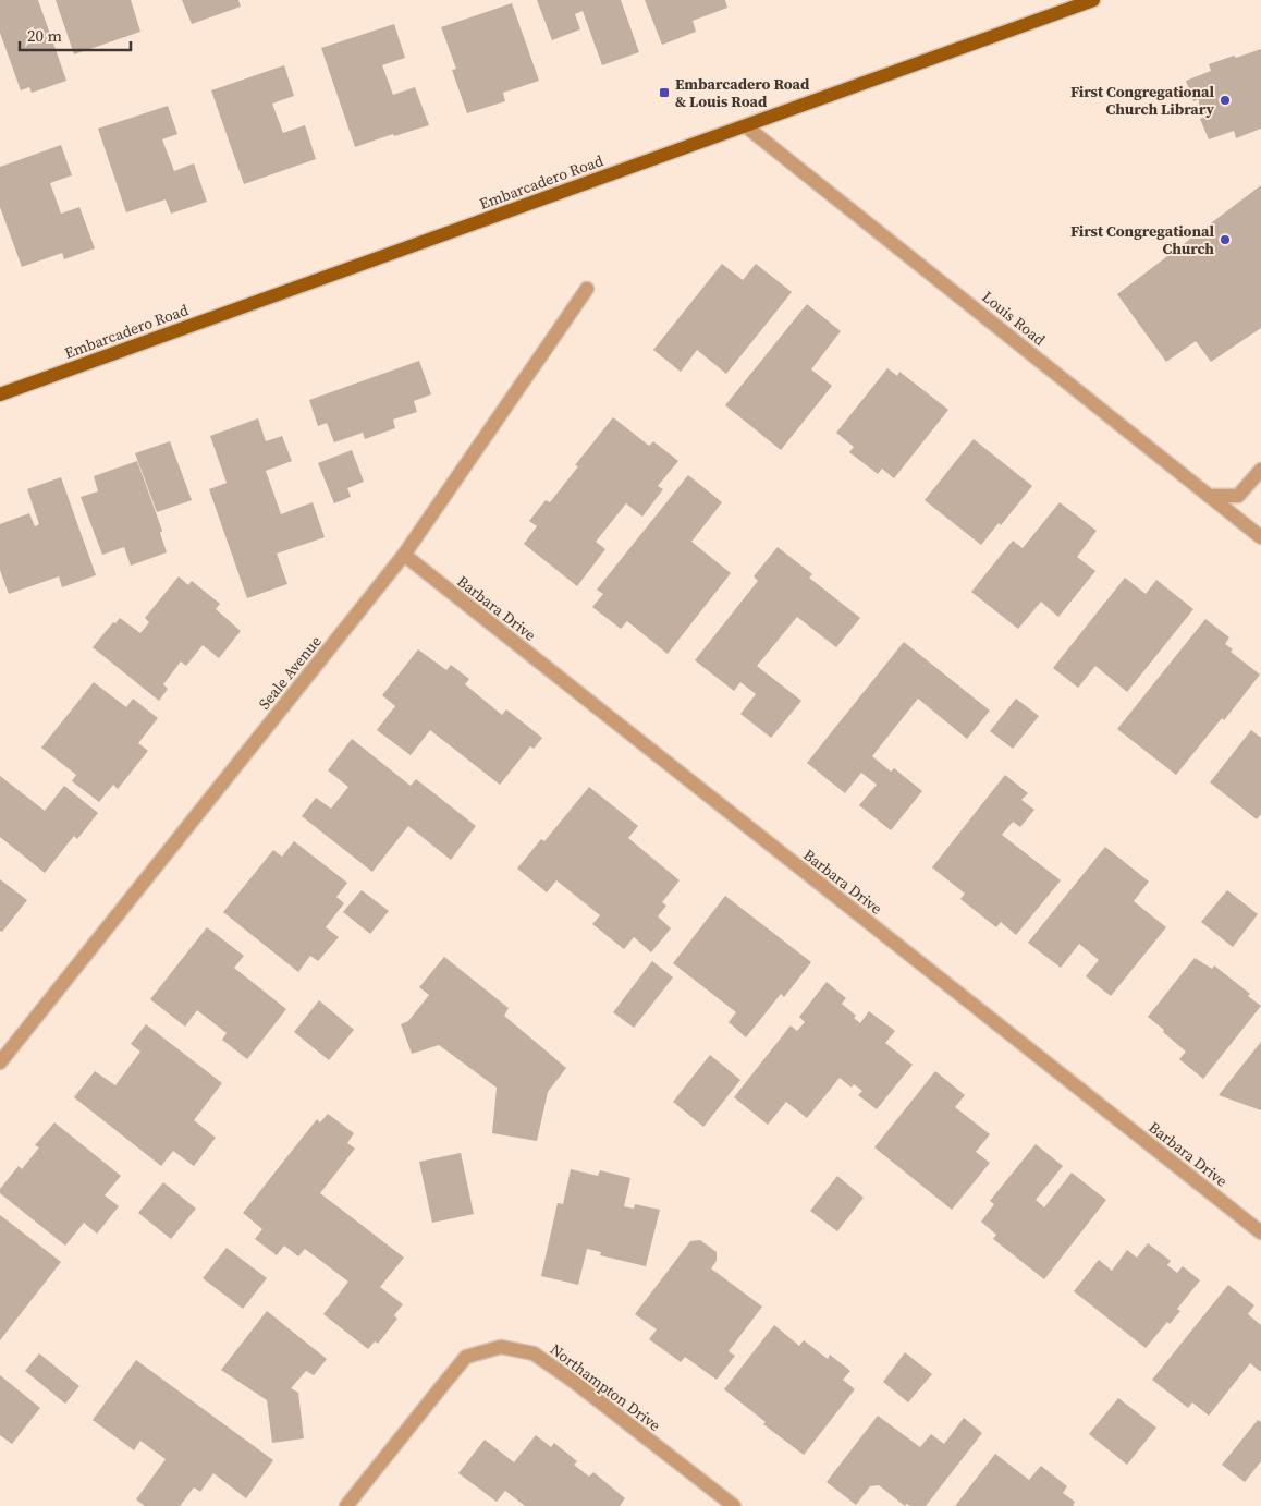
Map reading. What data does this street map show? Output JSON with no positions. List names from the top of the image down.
{
  "streets": {
    "main road": ["Embarcadero Road"],
    "street": [
      "Louis Road",
      "Barbara Drive",
      "Seale Avenue",
      "Northampton Drive"
    ]
  },
  "crossings": [
    ["Embarcadero Road", "Louis Road"],
    ["Barbara Drive", "Seale Avenue"]
  ],
  "places": {
    "transit": ["Embarcadero Road & Louis Road"],
    "other": ["First Congregational Church Library", "First Congregational Church"]
  },
  "scale_bar": "20 m"
}
